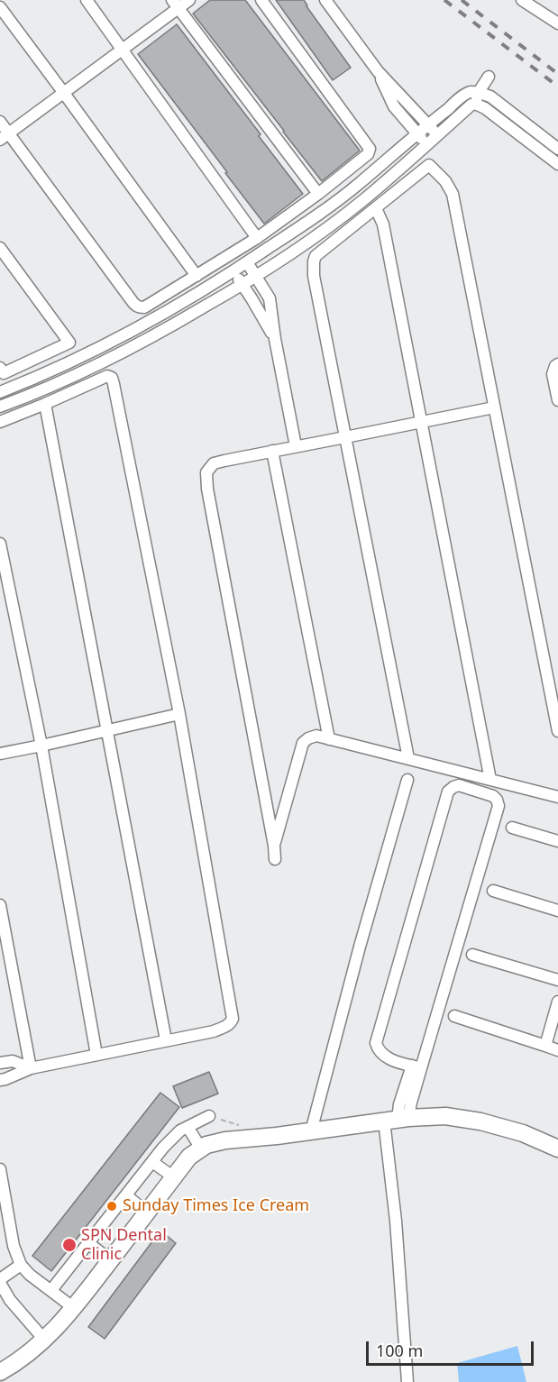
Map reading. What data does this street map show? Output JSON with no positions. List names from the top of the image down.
{
  "places": ["Sunday Times Ice Cream", "SPN Dental Clinic"],
  "scale_bar": "100 m"
}
